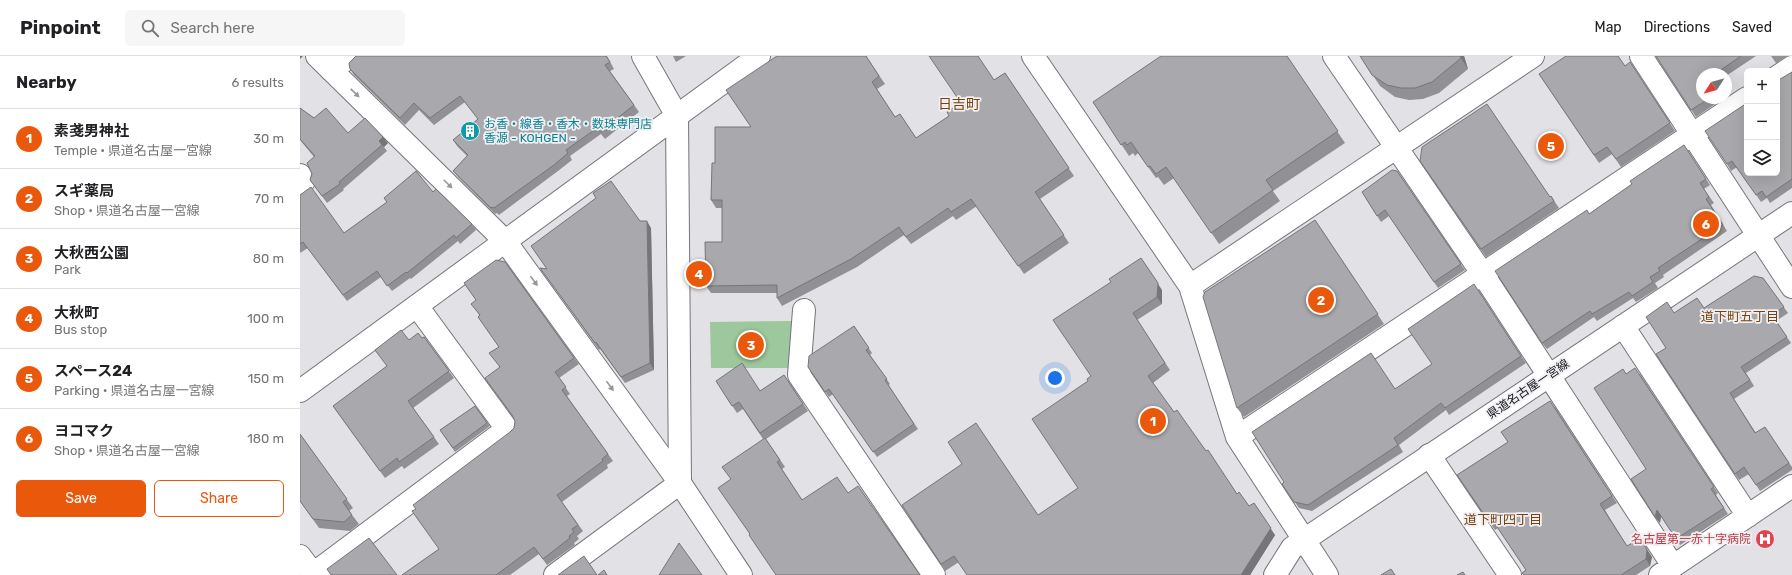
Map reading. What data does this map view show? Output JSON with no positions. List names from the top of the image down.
{
  "streets": {
    "street": ["県道名古屋一宮線"]
  },
  "districts": ["日吉町", "道下町五丁目", "道下町四丁目"],
  "places": {
    "building": ["お香・線香・香木・数珠専門店 香源 - KOHGEN -"],
    "hospital": ["名古屋第一赤十字病院"]
  },
  "north": "bottom left",
  "page": {
    "header": "Pinpoint",
    "search": "Search here",
    "nav": ["Map", "Directions", "Saved"],
    "heading": ["Nearby", "6 results"],
    "map_buttons": ["+", "−"],
    "list": [
      {
        "mark": "1",
        "name": "素戔男神社",
        "note": "Temple · 県道名古屋一宮線",
        "value": "30 m"
      },
      {
        "mark": "2",
        "name": "スギ薬局",
        "note": "Shop · 県道名古屋一宮線",
        "value": "70 m"
      },
      {
        "mark": "3",
        "name": "大秋西公園",
        "note": "Park",
        "value": "80 m"
      },
      {
        "mark": "4",
        "name": "大秋町",
        "note": "Bus stop",
        "value": "100 m"
      },
      {
        "mark": "5",
        "name": "スペース24",
        "note": "Parking · 県道名古屋一宮線",
        "value": "150 m"
      },
      {
        "mark": "6",
        "name": "ヨコマク",
        "note": "Shop · 県道名古屋一宮線",
        "value": "180 m"
      }
    ],
    "pins": [
      "5",
      "6",
      "4",
      "2",
      "3",
      "1"
    ],
    "buttons": ["Save", "Share"]
  }
}
